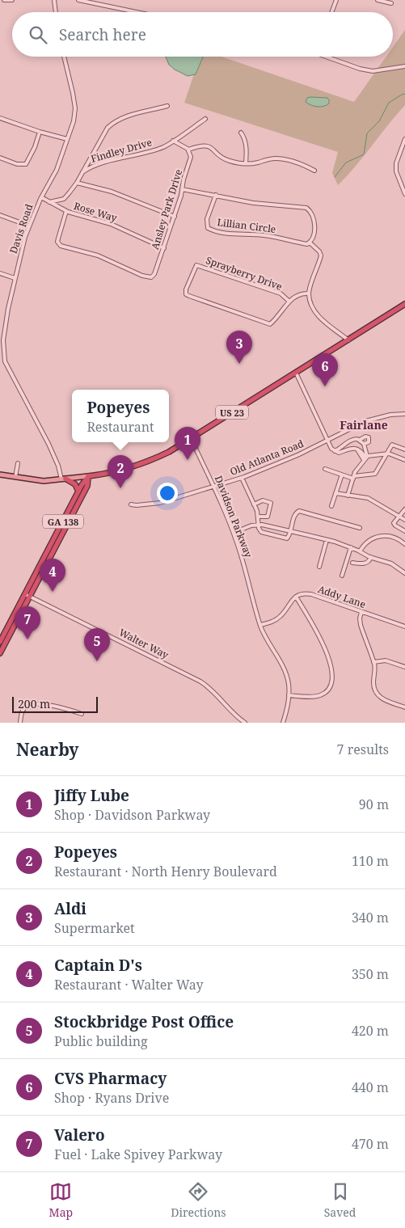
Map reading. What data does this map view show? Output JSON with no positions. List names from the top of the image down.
{
  "streets": {
    "highway": ["US 23", "GA 138"],
    "street": [
      "Findley Drive",
      "Ansley Park Drive",
      "Rose Way",
      "Lillian Circle",
      "Davis Road",
      "Sprayberry Drive",
      "Old Atlanta Road",
      "Davidson Parkway",
      "Addy Lane",
      "Walter Way"
    ]
  },
  "crossings": [
    ["Ansley Park Drive", "Rose Way"],
    ["Rose Way", "Davis Road"],
    ["Davis Road", "US 23"],
    ["US 23", "Davidson Parkway"],
    ["US 23", "GA 138"],
    ["Old Atlanta Road", "Davidson Parkway"],
    ["GA 138", "Walter Way"]
  ],
  "districts": ["Fairlane"],
  "scale_bar": "200 m",
  "page": {
    "search": "Search here",
    "pins": [
      "3",
      "6",
      "1",
      "2",
      "4",
      "7",
      "5"
    ],
    "popup": ["Popeyes", "Restaurant"],
    "scale": "200 m",
    "heading": ["Nearby", "7 results"],
    "list": [
      {
        "mark": "1",
        "name": "Jiffy Lube",
        "note": "Shop · Davidson Parkway",
        "value": "90 m"
      },
      {
        "mark": "2",
        "name": "Popeyes",
        "note": "Restaurant · North Henry Boulevard",
        "value": "110 m"
      },
      {
        "mark": "3",
        "name": "Aldi",
        "note": "Supermarket",
        "value": "340 m"
      },
      {
        "mark": "4",
        "name": "Captain D's",
        "note": "Restaurant · Walter Way",
        "value": "350 m"
      },
      {
        "mark": "5",
        "name": "Stockbridge Post Office",
        "note": "Public building",
        "value": "420 m"
      },
      {
        "mark": "6",
        "name": "CVS Pharmacy",
        "note": "Shop · Ryans Drive",
        "value": "440 m"
      },
      {
        "mark": "7",
        "name": "Valero",
        "note": "Fuel · Lake Spivey Parkway",
        "value": "470 m"
      }
    ],
    "nav": ["Map", "Directions", "Saved"]
  }
}
